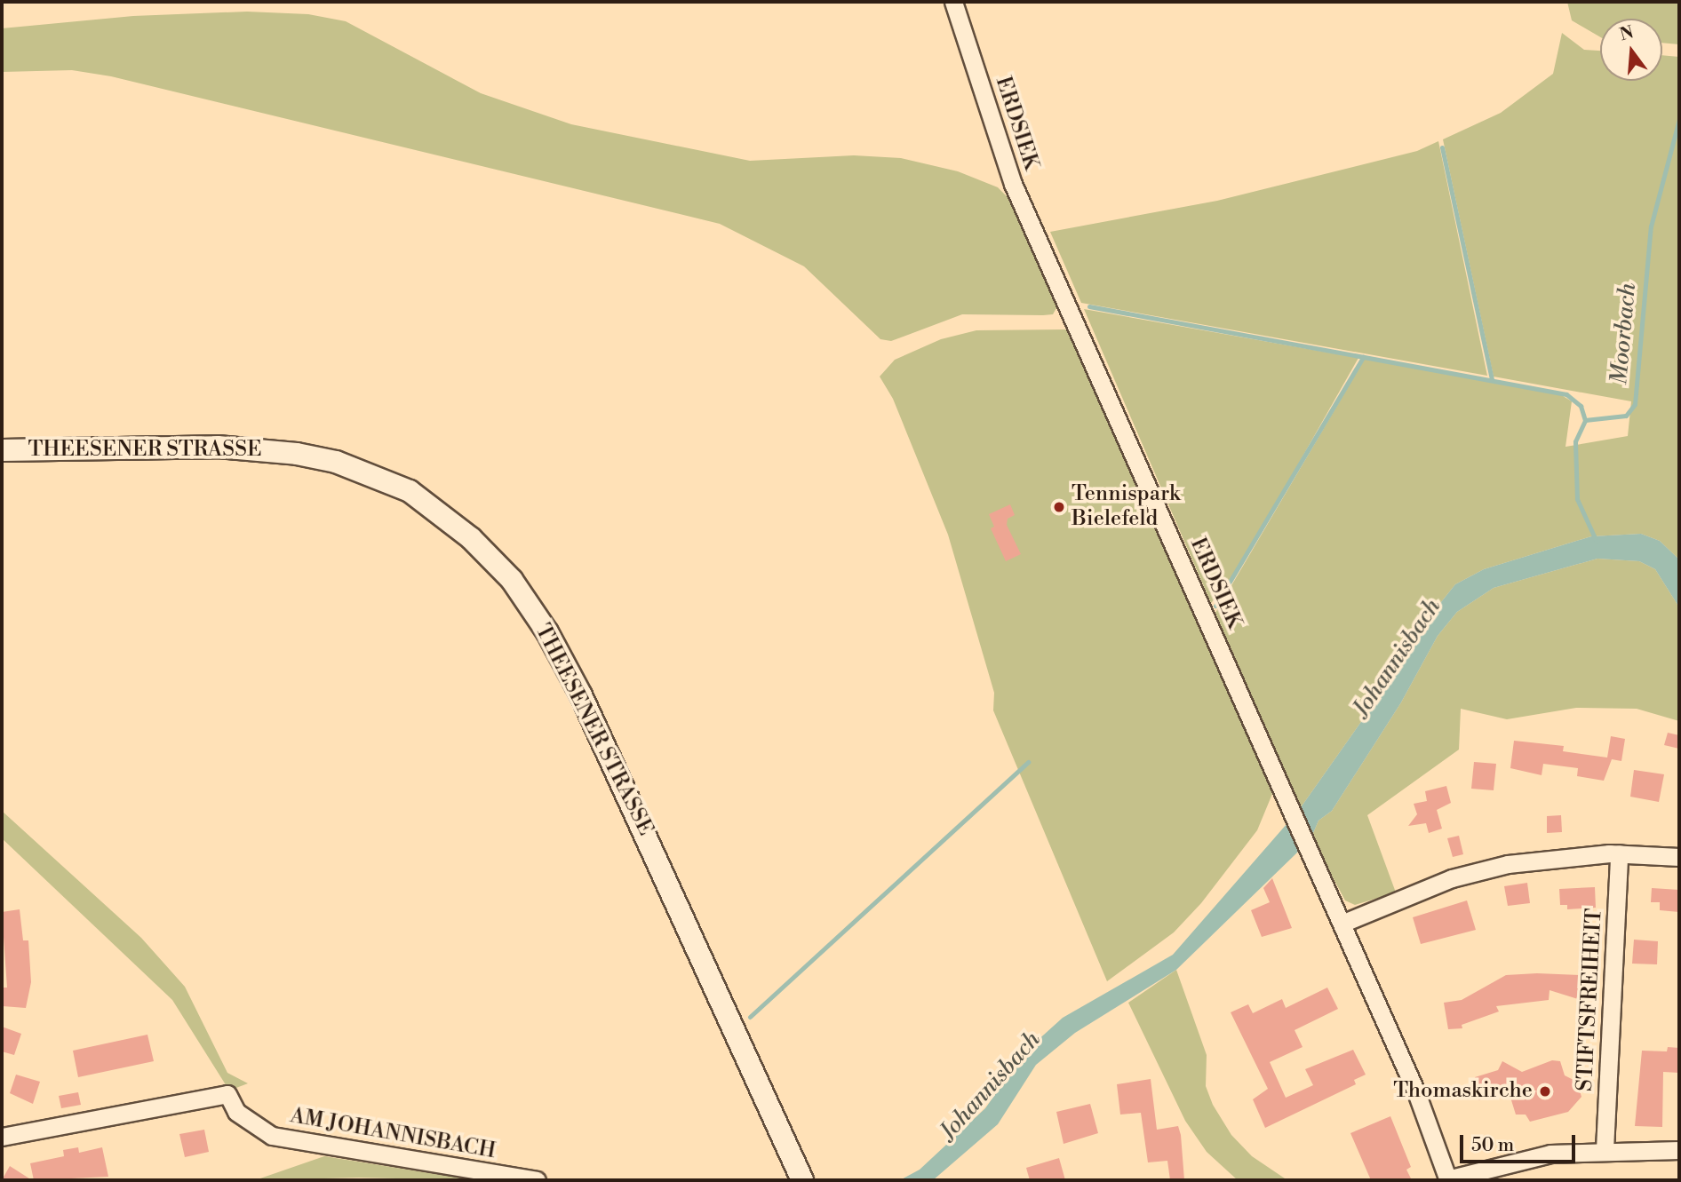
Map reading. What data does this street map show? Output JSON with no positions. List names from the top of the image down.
{
  "streets": {
    "street": [
      "ERDSIEK",
      "THEESENER STRASSE",
      "STIFTSFREIHEIT",
      "AM JOHANNISBACH"
    ]
  },
  "water": ["Moorbach", "Johannisbach"],
  "places": ["Tennispark Bielefeld", "Thomaskirche"],
  "scale_bar": "50 m",
  "north": "top"
}
